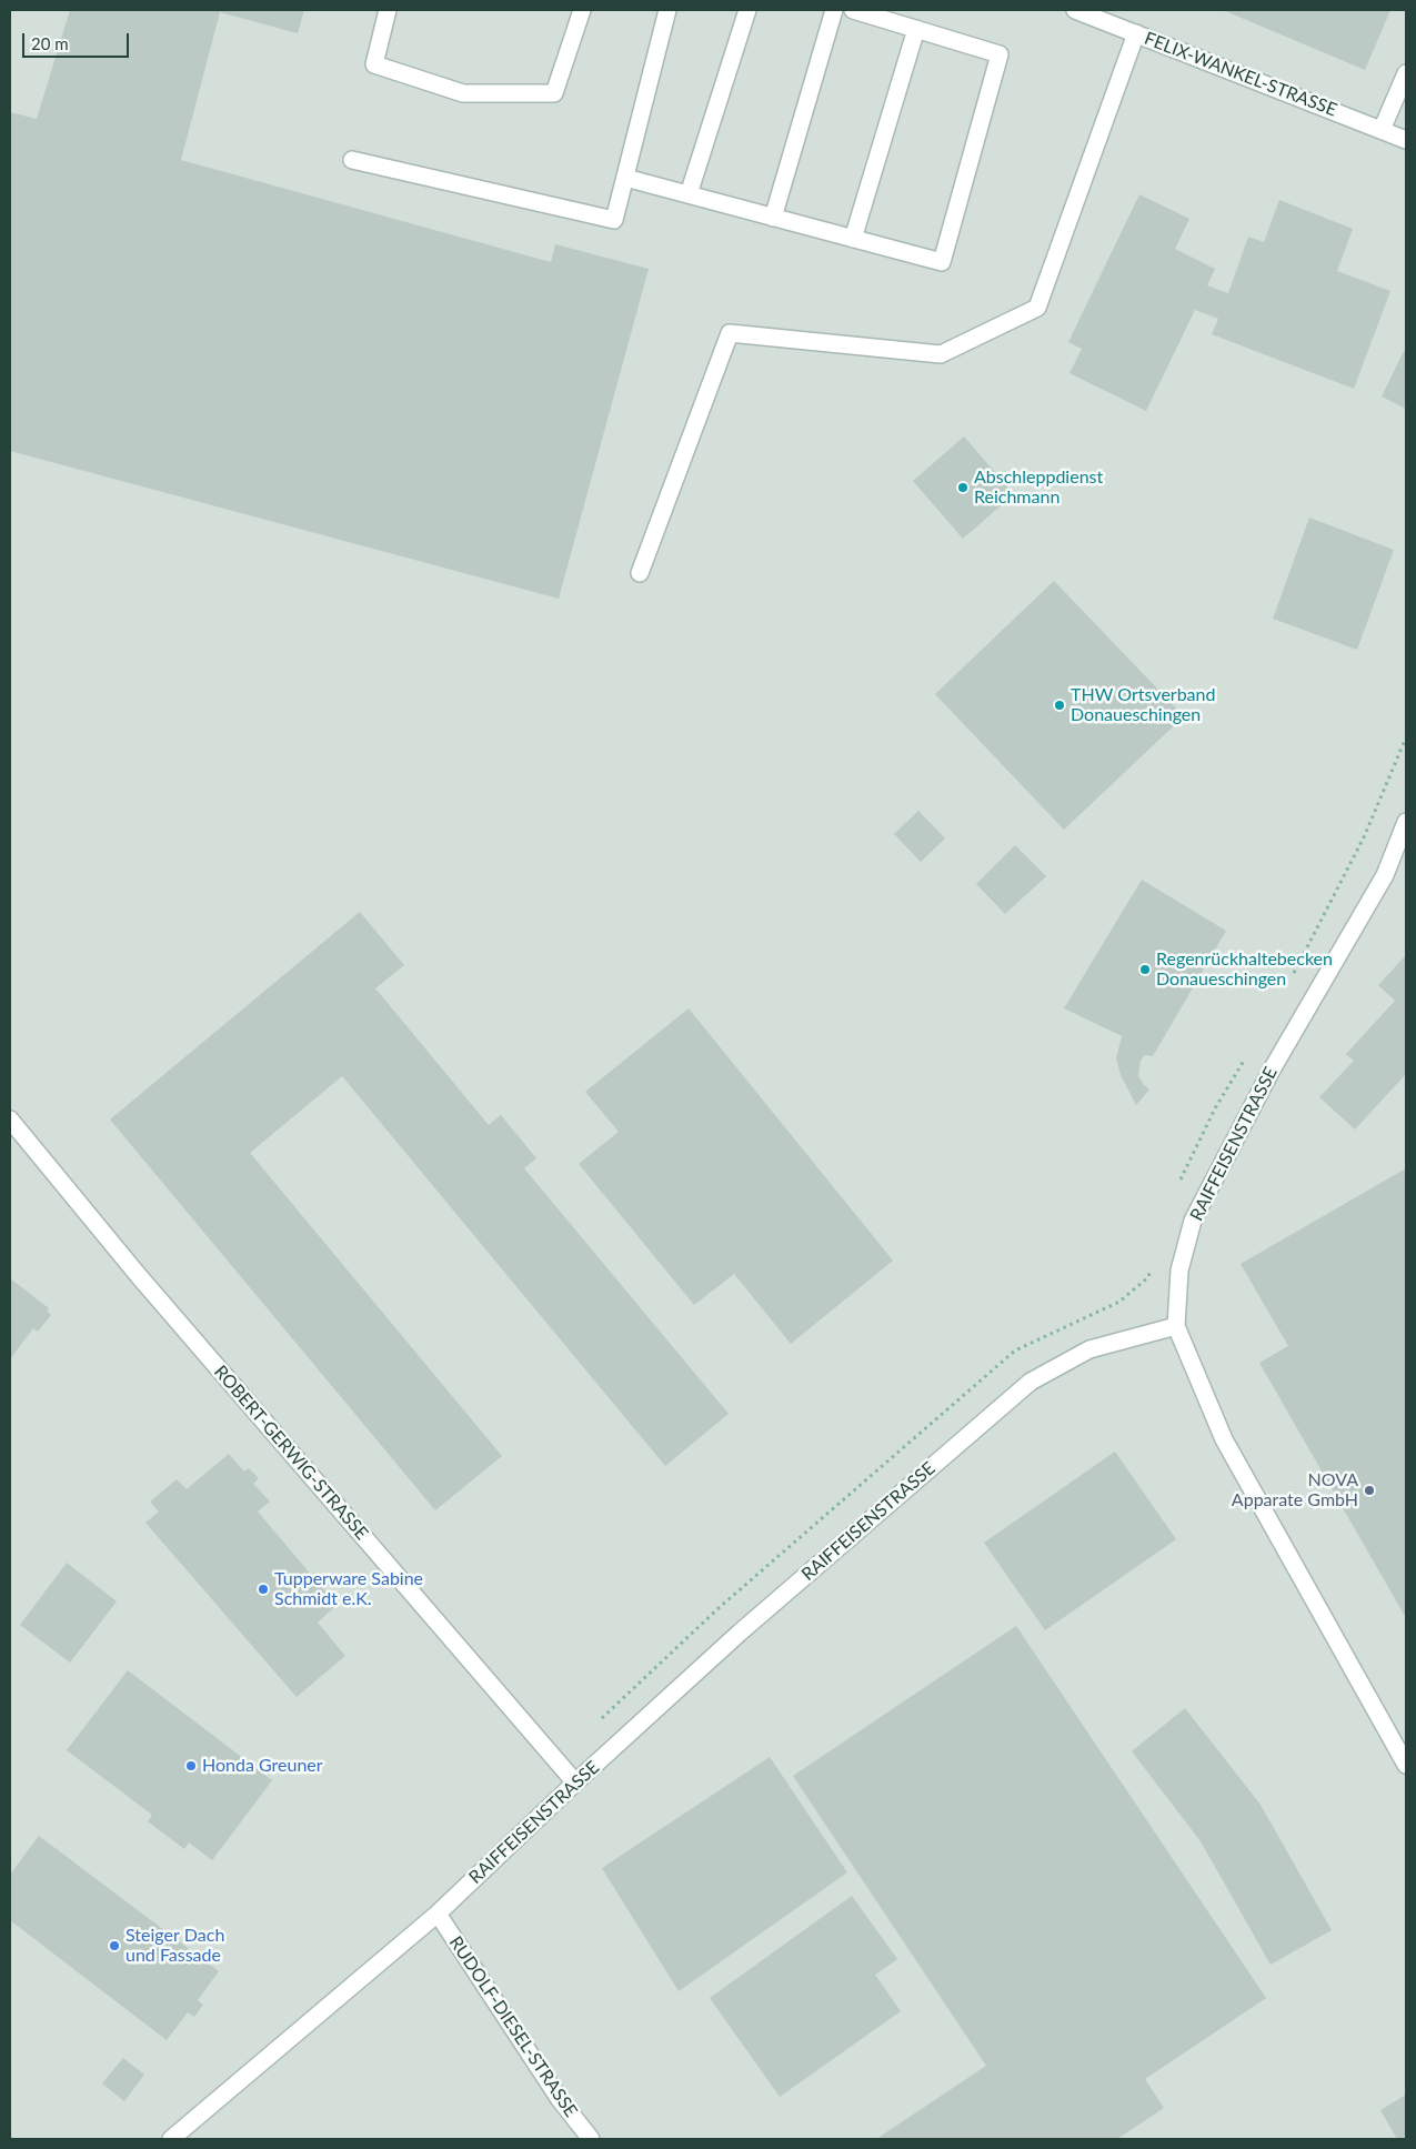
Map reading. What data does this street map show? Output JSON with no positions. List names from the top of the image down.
{
  "streets": {
    "street": [
      "FELIX-WANKEL-STRASSE",
      "RAIFFEISENSTRASSE",
      "ROBERT-GERWIG-STRASSE",
      "RUDOLF-DIESEL-STRASSE"
    ]
  },
  "crossings": [
    ["RAIFFEISENSTRASSE", "ROBERT-GERWIG-STRASSE"],
    ["RAIFFEISENSTRASSE", "RUDOLF-DIESEL-STRASSE"]
  ],
  "places": [
    "Abschleppdienst Reichmann",
    "THW Ortsverband Donaueschingen",
    "Regenrückhaltebecken Donaueschingen",
    "NOVA Apparate GmbH",
    "Tupperware Sabine Schmidt e.K.",
    "Honda Greuner",
    "Steiger Dach und Fassade"
  ],
  "scale_bar": "20 m"
}
